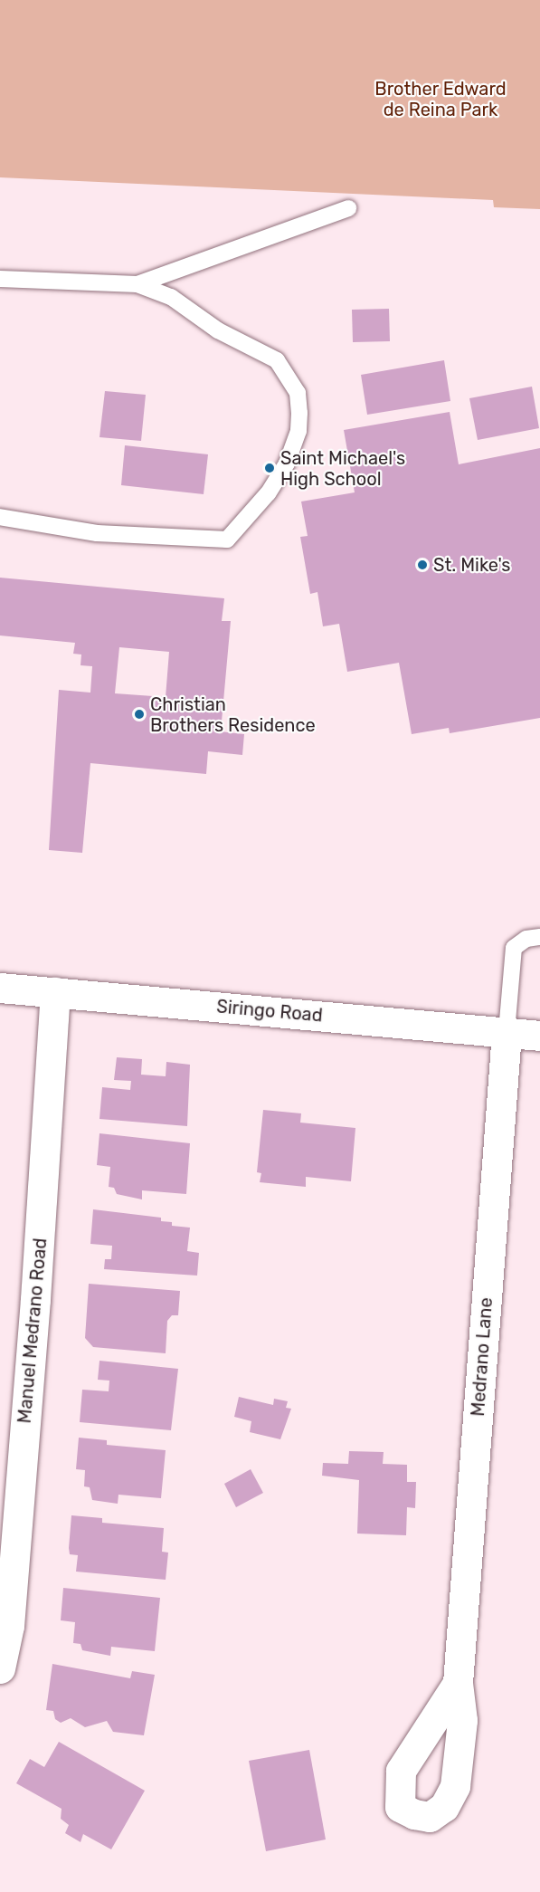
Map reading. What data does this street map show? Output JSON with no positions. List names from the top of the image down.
{
  "streets": {
    "street": ["Siringo Road", "Manuel Medrano Road", "Medrano Lane"]
  },
  "crossings": [
    ["Siringo Road", "Manuel Medrano Road"],
    ["Siringo Road", "Medrano Lane"]
  ],
  "parks": ["Brother Edward de Reina Park"],
  "places": ["Saint Michael's High School", "St. Mike's", "Christian Brothers Residence"]
}
